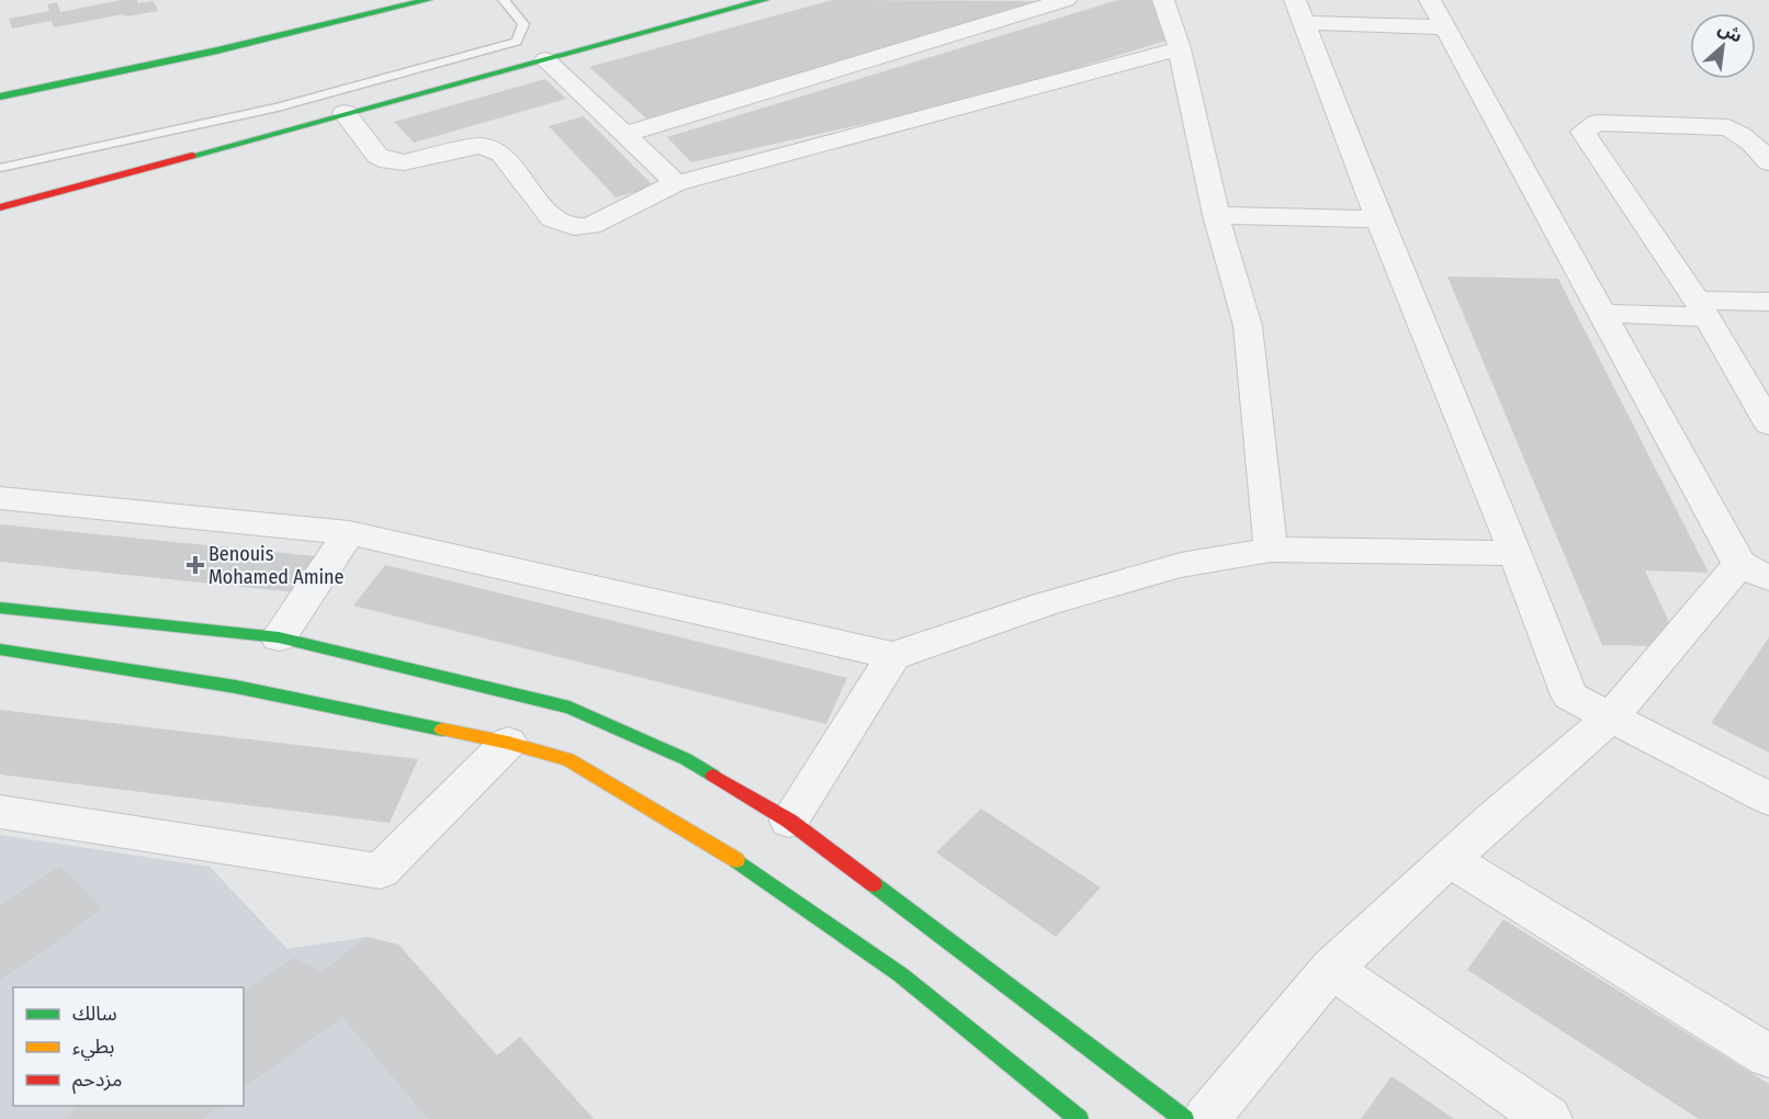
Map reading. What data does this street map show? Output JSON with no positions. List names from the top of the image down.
{
  "places": {
    "health": ["Benouis Mohamed Amine"]
  },
  "legend": ["سالك", "بطيء", "مزدحم"],
  "north": "top right"
}
